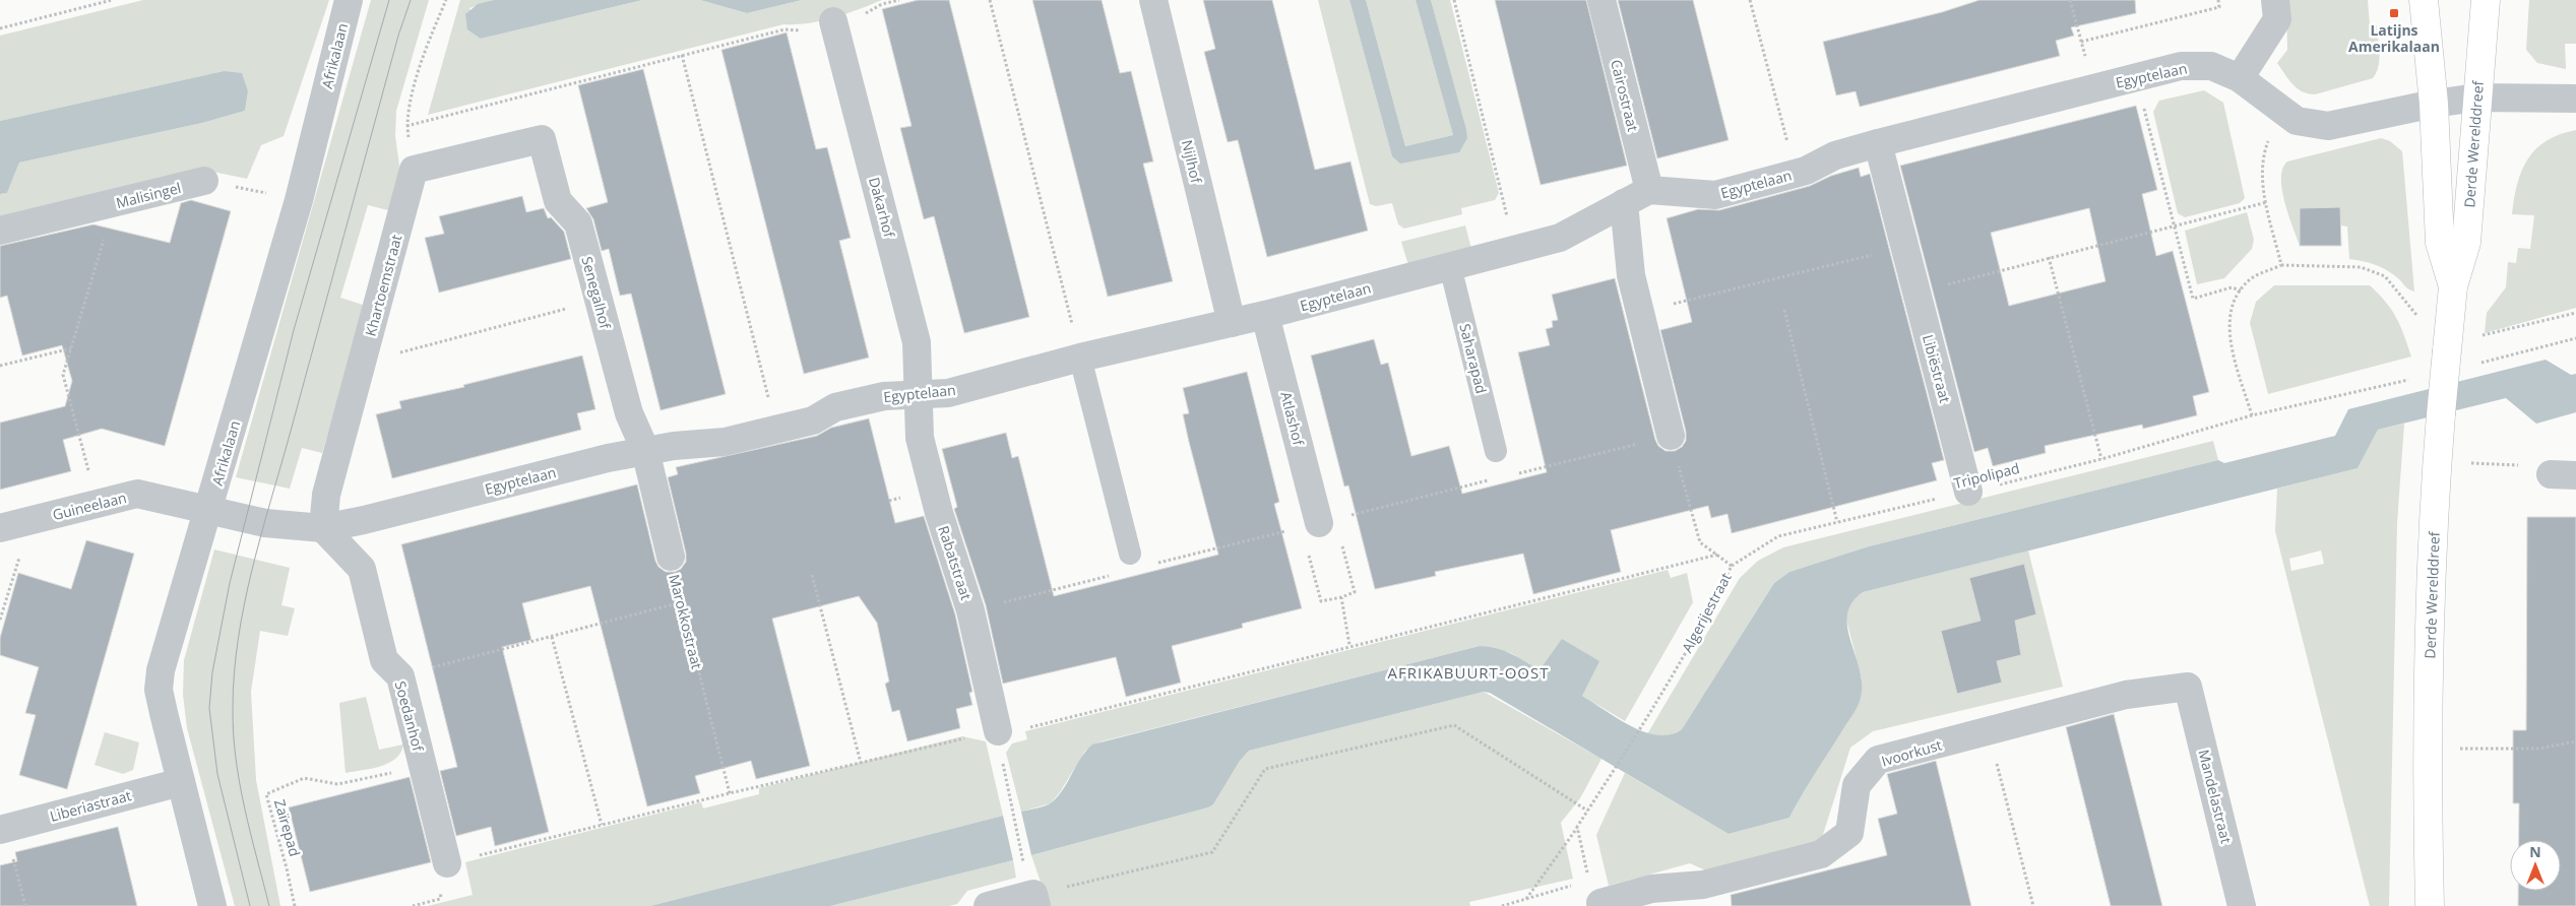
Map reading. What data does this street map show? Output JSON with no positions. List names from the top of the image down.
{
  "streets": {
    "street": [
      "Afrikalaan",
      "Egyptelaan",
      "Cairostraat",
      "Derde Werelddreef",
      "Nijlhof",
      "Malisingel",
      "Dakarhof",
      "Khartoemstraat",
      "Senegalhof",
      "Libiëstraat",
      "Atlashof",
      "Guineelaan",
      "Rabatstraat",
      "Marokkostraat",
      "Soedanhof",
      "Ivoorkust",
      "Mandelastraat",
      "Liberiastraat"
    ],
    "lane": ["Saharapad"],
    "path": ["Tripolipad", "Algerijestraat", "Zaïrepad"]
  },
  "crossings": [
    ["Afrikalaan", "Egyptelaan"],
    ["Afrikalaan", "Guineelaan"],
    ["Afrikalaan", "Liberiastraat"],
    ["Egyptelaan", "Cairostraat"],
    ["Egyptelaan", "Derde Werelddreef"],
    ["Egyptelaan", "Nijlhof"],
    ["Egyptelaan", "Dakarhof"],
    ["Egyptelaan", "Khartoemstraat"],
    ["Egyptelaan", "Senegalhof"],
    ["Egyptelaan", "Saharapad"],
    ["Egyptelaan", "Libiëstraat"],
    ["Egyptelaan", "Atlashof"],
    ["Egyptelaan", "Guineelaan"],
    ["Egyptelaan", "Rabatstraat"],
    ["Egyptelaan", "Marokkostraat"],
    ["Egyptelaan", "Soedanhof"],
    ["Dakarhof", "Rabatstraat"],
    ["Khartoemstraat", "Senegalhof"],
    ["Khartoemstraat", "Soedanhof"],
    ["Senegalhof", "Marokkostraat"],
    ["Libiëstraat", "Tripolipad"],
    ["Tripolipad", "Algerijestraat"],
    ["Soedanhof", "Zaïrepad"],
    ["Ivoorkust", "Mandelastraat"]
  ],
  "districts": ["AFRIKABUURT-OOST"],
  "places": {
    "transit": ["Latijns Amerikalaan"]
  },
  "north": "top"
}
